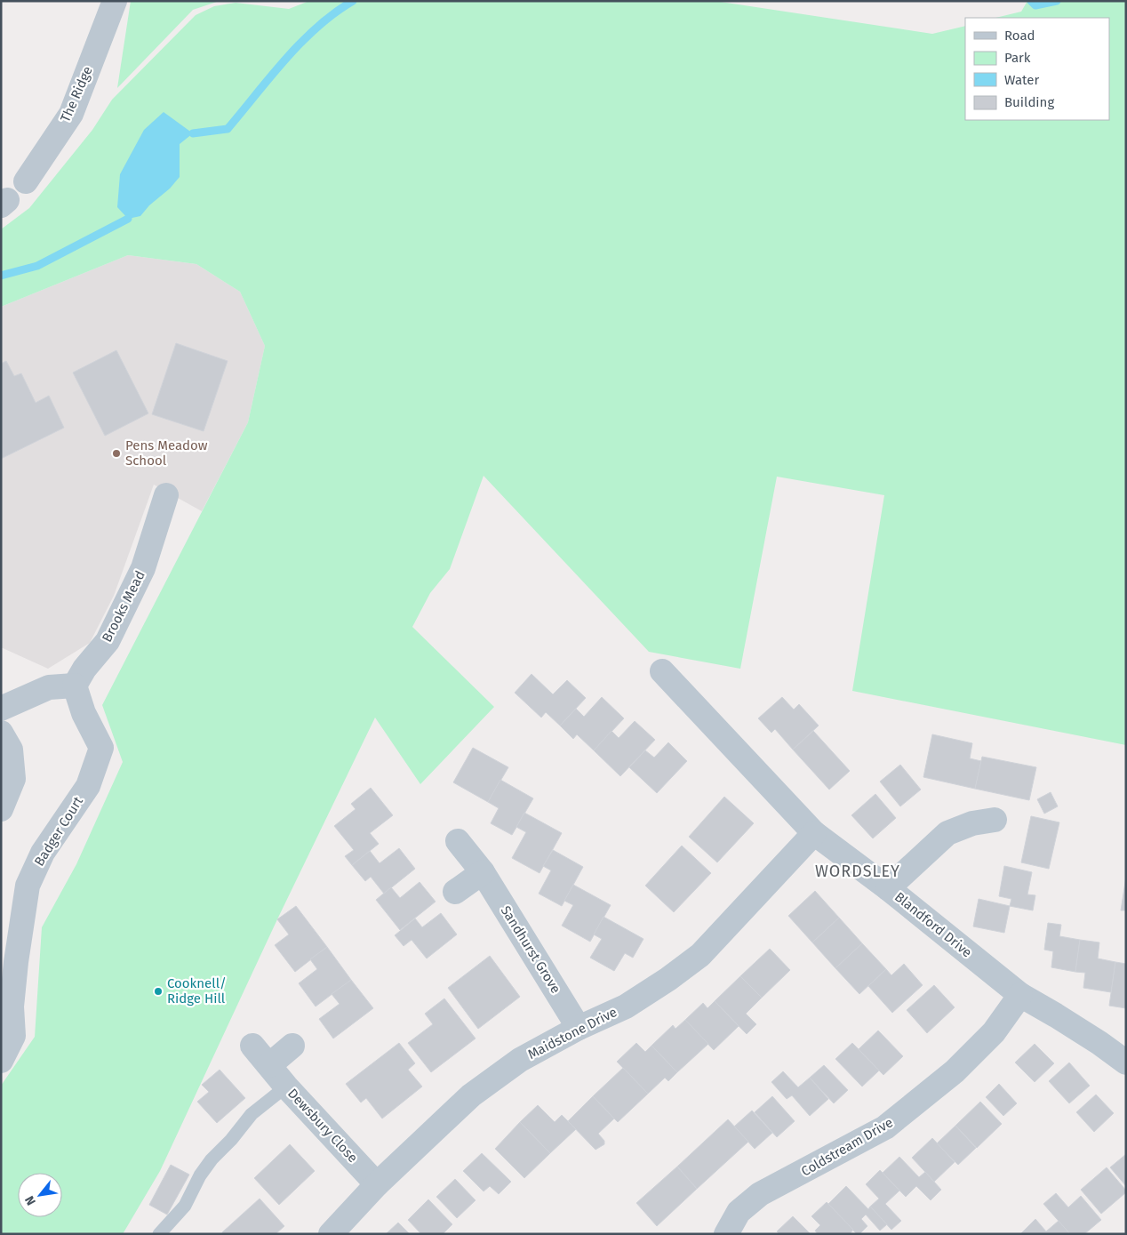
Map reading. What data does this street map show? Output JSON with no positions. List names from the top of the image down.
{
  "streets": {
    "street": [
      "The Ridge",
      "Brooks Mead",
      "Badger Court",
      "Blandford Drive",
      "Sandhurst Grove",
      "Maidstone Drive",
      "Dewsbury Close",
      "Coldstream Drive"
    ]
  },
  "crossings": [
    ["Brooks Mead", "Badger Court"],
    ["Blandford Drive", "Maidstone Drive"],
    ["Blandford Drive", "Coldstream Drive"],
    ["Sandhurst Grove", "Maidstone Drive"],
    ["Maidstone Drive", "Dewsbury Close"]
  ],
  "districts": ["WORDSLEY"],
  "places": ["Pens Meadow School", "Cooknell/ Ridge Hill"],
  "legend": [
    "Road",
    "Park",
    "Water",
    "Building"
  ],
  "north": "bottom left"
}
